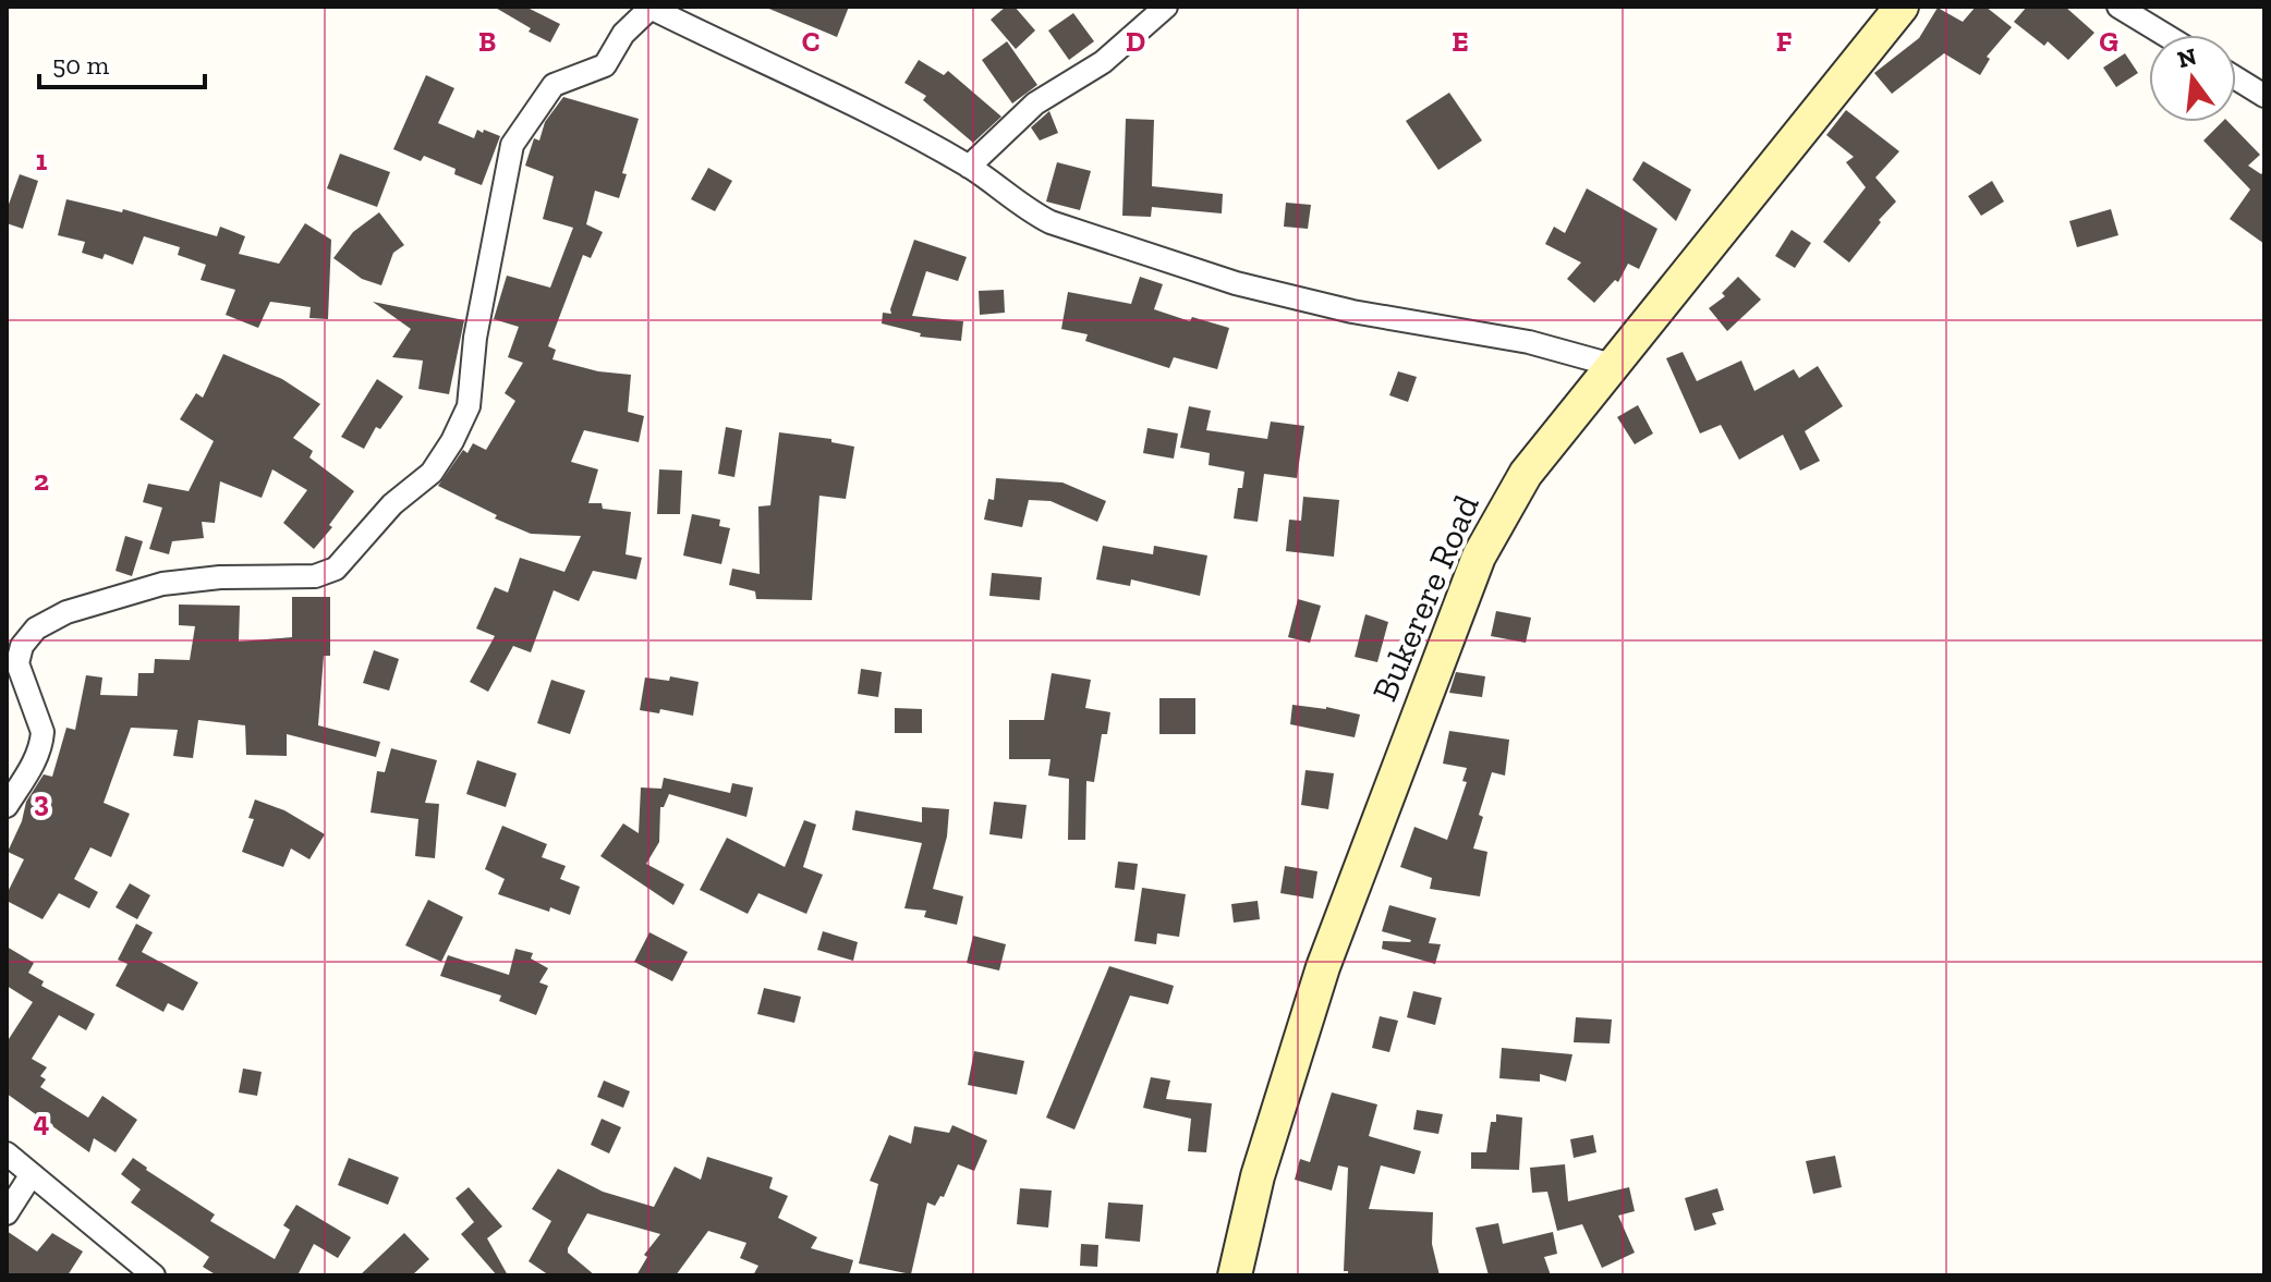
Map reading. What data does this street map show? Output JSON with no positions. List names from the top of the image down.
{
  "streets": {
    "street": ["Bukerere Road"]
  },
  "scale_bar": "50 m",
  "north": "top",
  "grid": {
    "columns": [
      "B",
      "C",
      "D",
      "E",
      "F",
      "G"
    ],
    "rows": [
      "1",
      "2",
      "3",
      "4"
    ]
  }
}
